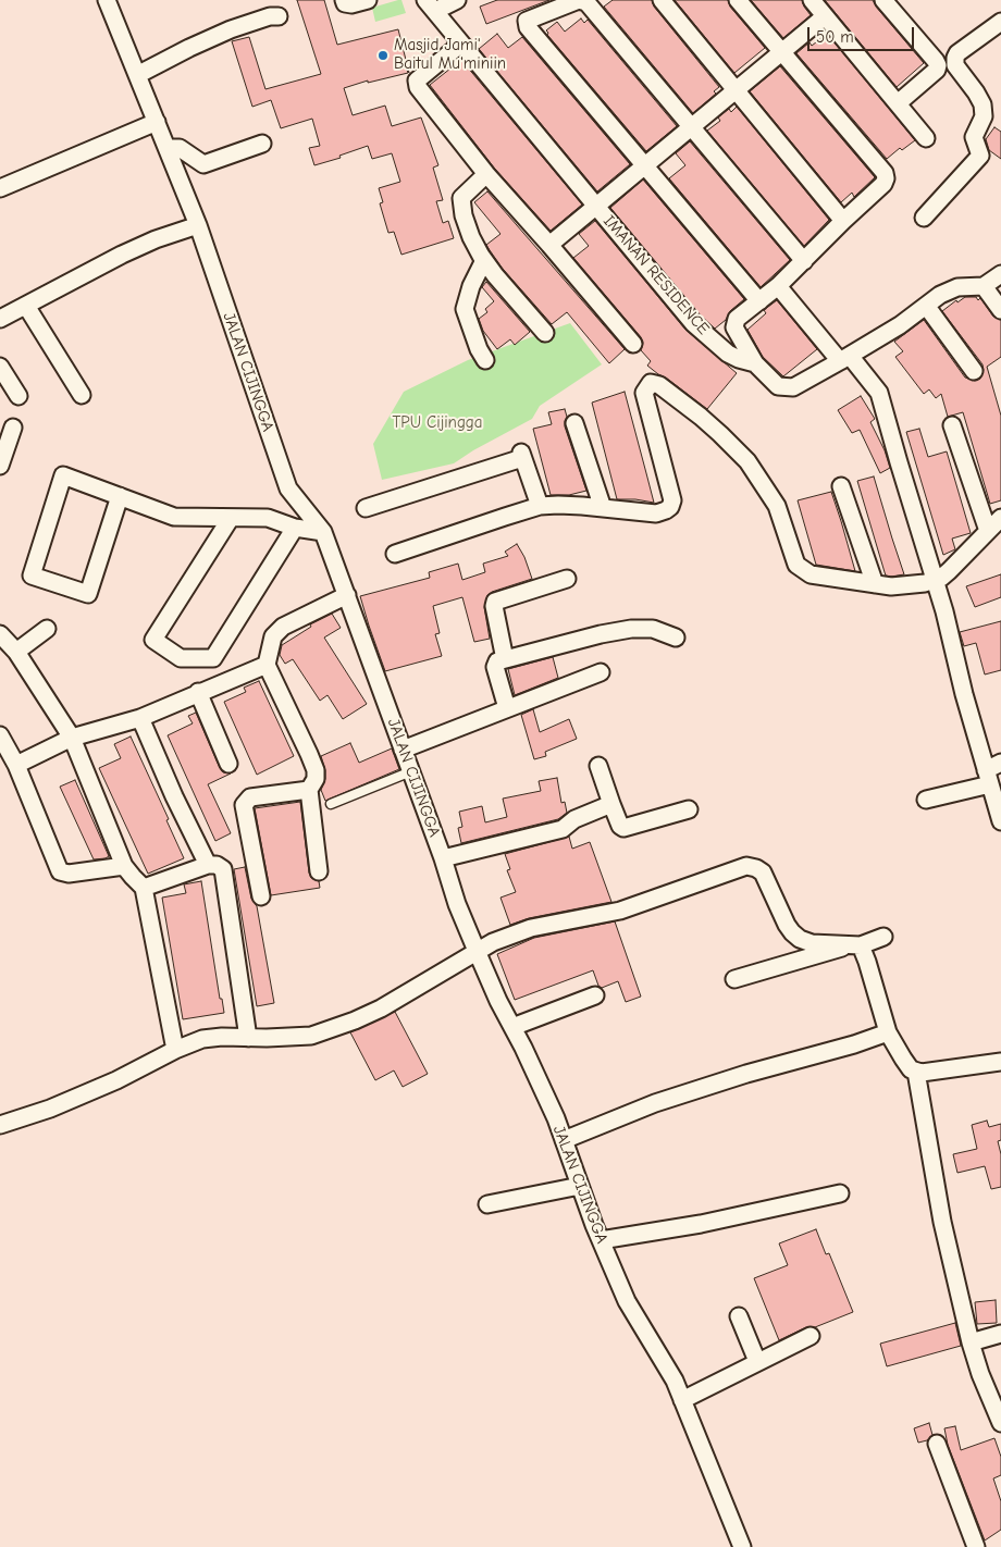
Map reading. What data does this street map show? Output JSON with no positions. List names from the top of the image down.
{
  "streets": {
    "street": ["IMANAN RESIDENCE", "JALAN CIJINGGA"]
  },
  "parks": ["TPU Cijingga"],
  "places": ["Masjid Jami' Baitul Mu'miniin"],
  "scale_bar": "50 m"
}
